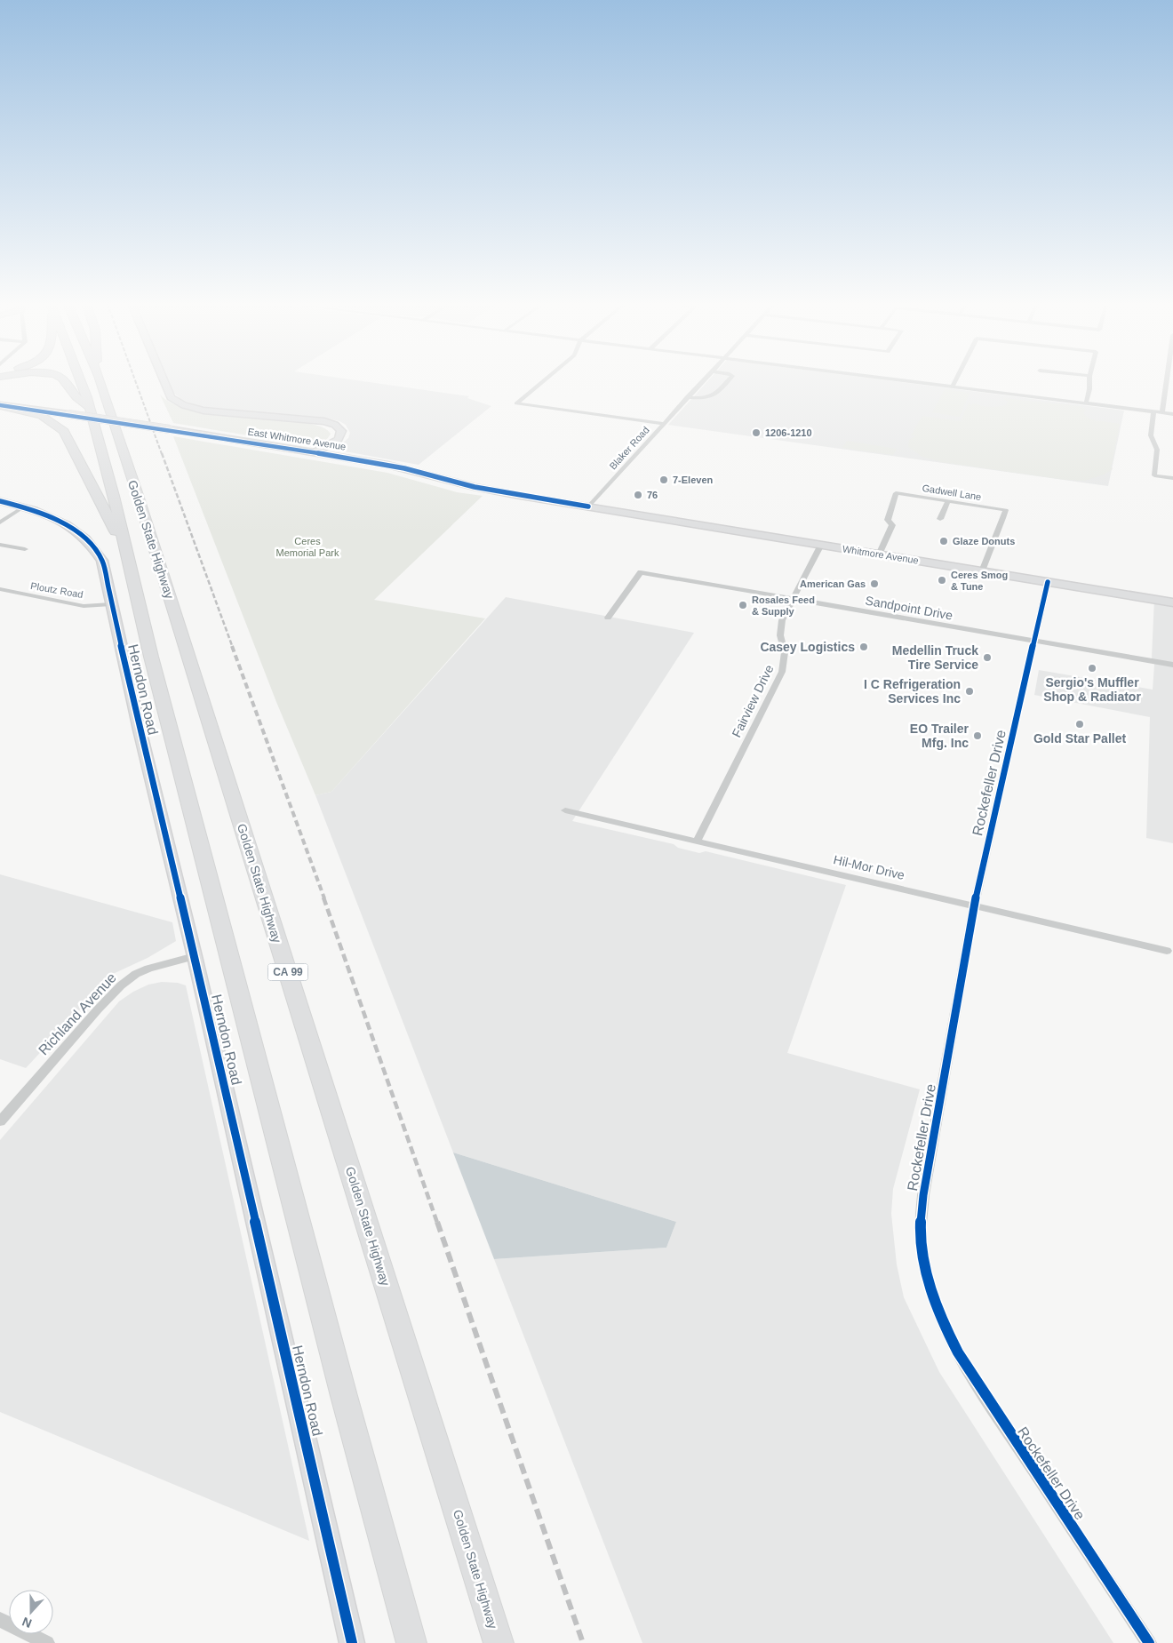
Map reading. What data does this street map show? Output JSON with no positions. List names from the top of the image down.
{
  "streets": {
    "highway": ["Golden State Highway", "CA 99"],
    "street": [
      "East Whitmore Avenue",
      "Blaker Road",
      "Gadwell Lane",
      "Whitmore Avenue",
      "Ploutz Road",
      "Sandpoint Drive",
      "Herndon Road",
      "Fairview Drive",
      "Rockefeller Drive",
      "Hil-Mor Drive",
      "Richland Avenue"
    ]
  },
  "crossings": [
    ["East Whitmore Avenue", "Blaker Road"],
    ["East Whitmore Avenue", "Whitmore Avenue"],
    ["Blaker Road", "Whitmore Avenue"],
    ["Gadwell Lane", "Whitmore Avenue"],
    ["Whitmore Avenue", "Fairview Drive"],
    ["Whitmore Avenue", "Rockefeller Drive"],
    ["Ploutz Road", "Herndon Road"],
    ["Sandpoint Drive", "Fairview Drive"],
    ["Sandpoint Drive", "Rockefeller Drive"],
    ["Herndon Road", "Richland Avenue"],
    ["Fairview Drive", "Hil-Mor Drive"],
    ["Rockefeller Drive", "Hil-Mor Drive"]
  ],
  "parks": ["Ceres Memorial Park"],
  "places": [
    "1206-1210",
    "7-Eleven",
    "76",
    "Glaze Donuts",
    "Ceres Smog & Tune",
    "American Gas",
    "Rosales Feed & Supply",
    "Casey Logistics",
    "Medellin Truck Tire Service",
    "Sergio's Muffler Shop & Radiator",
    "I C Refrigeration Services Inc",
    "Gold Star Pallet",
    "EO Trailer Mfg. Inc"
  ],
  "north": "bottom"
}
